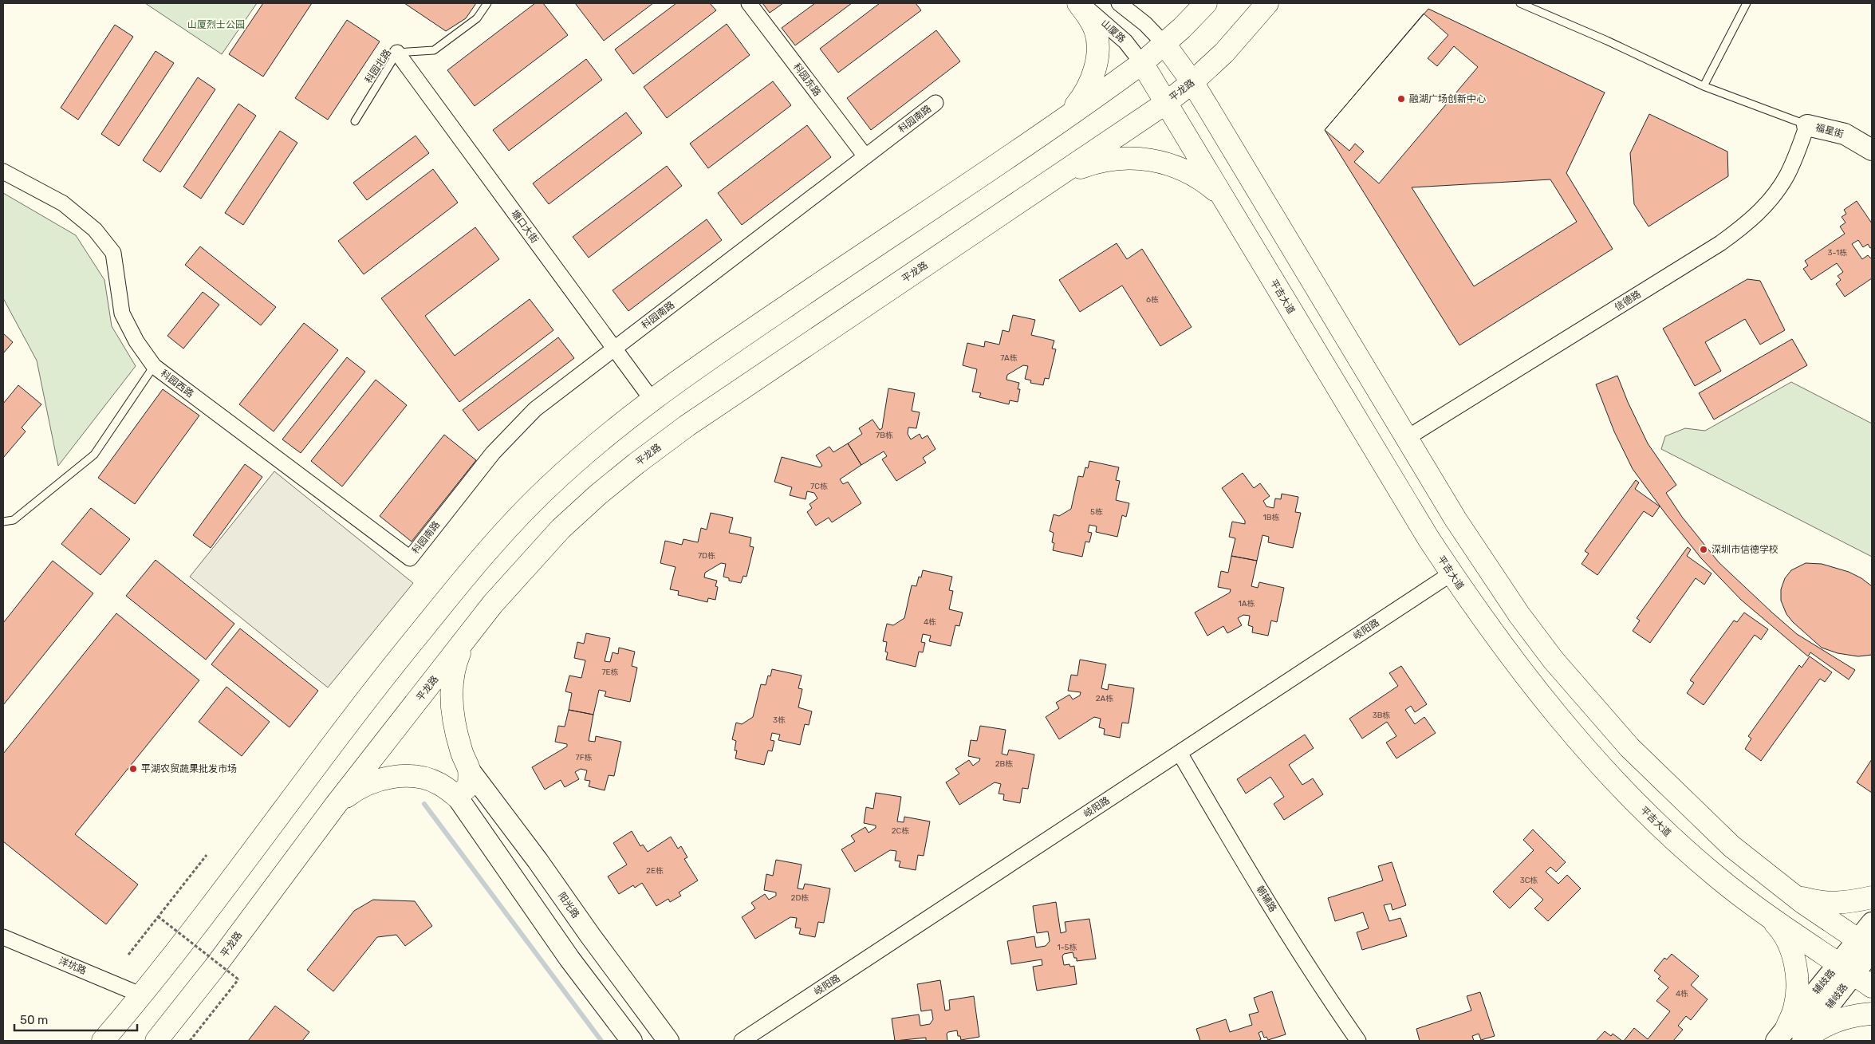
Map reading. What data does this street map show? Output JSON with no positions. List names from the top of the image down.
{
  "streets": {
    "main road": ["平龙路", "平吉大道"],
    "street": [
      "山厦路",
      "科园东路",
      "科园南路",
      "福星街",
      "塘口大街",
      "信德路",
      "科园西路",
      "岐阳路",
      "朝辅路",
      "阳光路",
      "洋坑路",
      "辅歧路"
    ],
    "lane": ["科园北路"]
  },
  "crossings": [
    ["山厦路", "平吉大道"],
    ["科园北路", "塘口大街"],
    ["科园东路", "科园南路"],
    ["平龙路", "平吉大道"],
    ["科园南路", "塘口大街"],
    ["科园南路", "科园西路"],
    ["福星街", "信德路"],
    ["平吉大道", "岐阳路"],
    ["平吉大道", "辅歧路"],
    ["岐阳路", "朝辅路"]
  ],
  "parks": ["山厦烈士公园"],
  "places": ["融湖广场创新中心", "深圳市信德学校", "平湖农贸蔬果批发市场"],
  "house_numbers": [
    "3-1栋",
    "6栋",
    "7A栋",
    "7B栋",
    "7C栋",
    "5栋",
    "1B栋",
    "7D栋",
    "1A栋",
    "4栋",
    "7E栋",
    "2A栋",
    "3B栋",
    "3栋",
    "7F栋",
    "2B栋",
    "2C栋",
    "2E栋",
    "3C栋",
    "2D栋",
    "1-5栋",
    "4栋"
  ],
  "scale_bar": "50 m"
}
